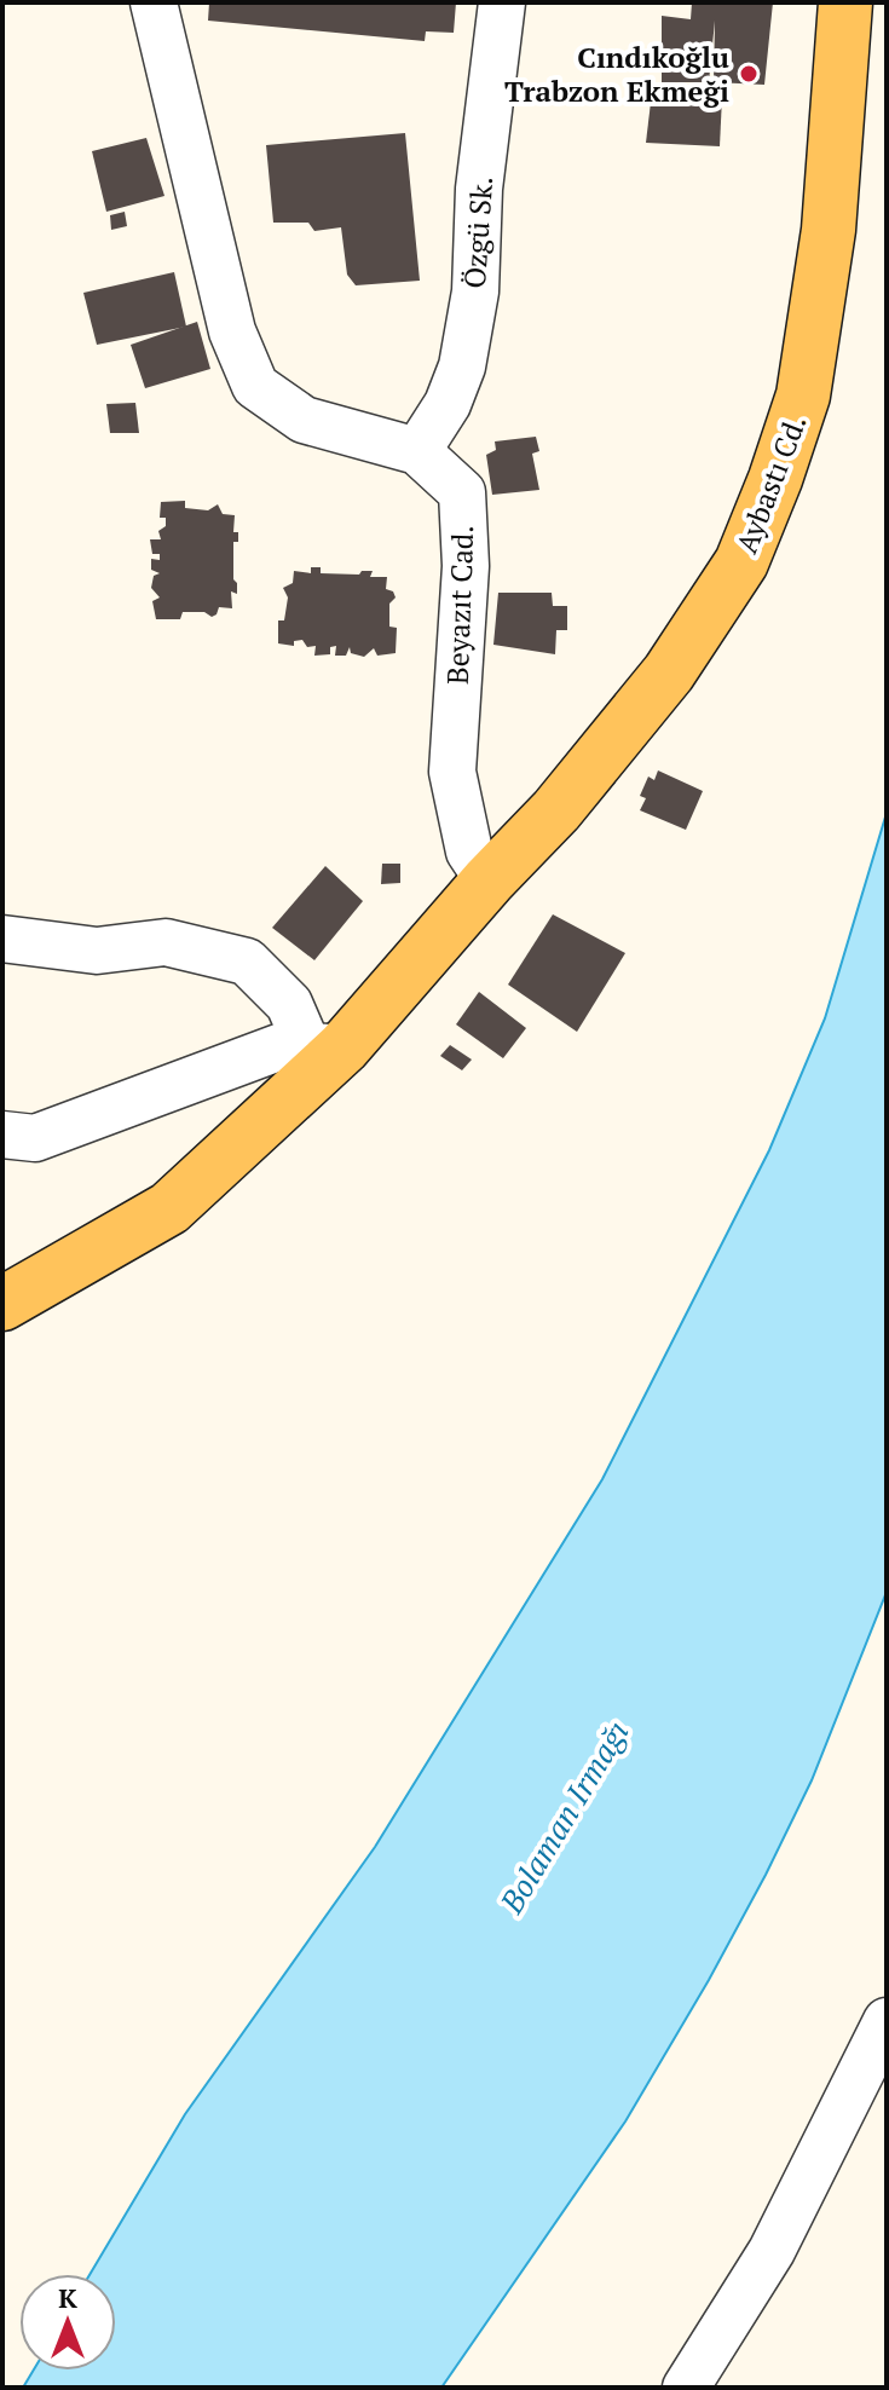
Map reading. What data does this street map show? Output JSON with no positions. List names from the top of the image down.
{
  "streets": {
    "main road": ["Aybastı Cd."],
    "street": ["Özgü Sk.", "Beyazıt Cad."]
  },
  "crossings": [
    ["Özgü Sk.", "Beyazıt Cad."],
    ["Aybastı Cd.", "Beyazıt Cad."]
  ],
  "water": ["Bolaman Irmağı"],
  "places": ["Cındıkoğlu Trabzon Ekmeği"],
  "north": "top"
}
